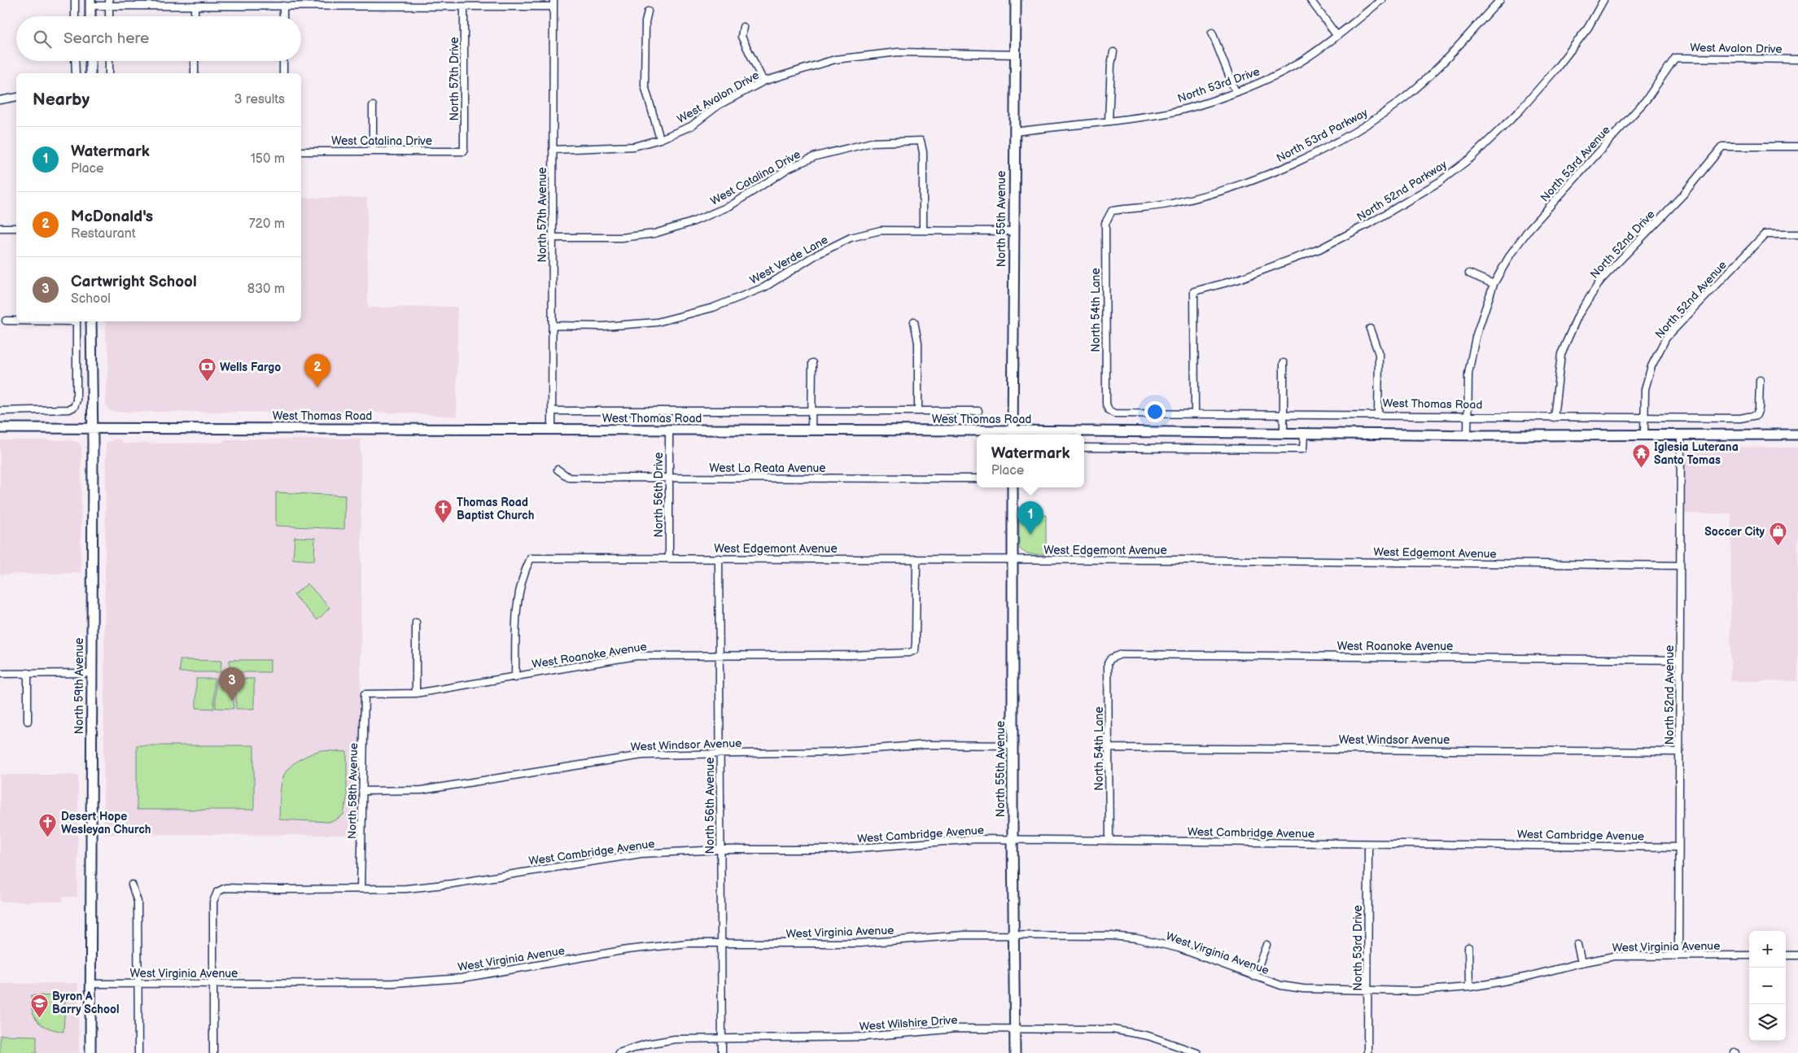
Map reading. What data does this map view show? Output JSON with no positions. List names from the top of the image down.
{
  "streets": {
    "main road": ["North 55th Avenue", "West Thomas Road", "North 59th Avenue"],
    "street": [
      "West Avalon Drive",
      "North 57th Drive",
      "North 53rd Drive",
      "North 53rd Parkway",
      "West Catalina Drive",
      "North 53rd Avenue",
      "North 52nd Parkway",
      "North 57th Avenue",
      "North 52nd Drive",
      "West Verde Lane",
      "North 52nd Avenue",
      "North 54th Lane",
      "West La Reata Avenue",
      "North 56th Drive",
      "West Edgemont Avenue",
      "West Roanoke Avenue",
      "West Windsor Avenue",
      "North 58th Avenue",
      "North 56th Avenue",
      "West Cambridge Avenue",
      "West Virginia Avenue",
      "West Wilshire Drive"
    ]
  },
  "crossings": [
    ["West Avalon Drive", "North 53rd Avenue"],
    ["West Avalon Drive", "North 57th Avenue"],
    ["West Avalon Drive", "North 55th Avenue"],
    ["North 57th Drive", "West Catalina Drive"],
    ["North 53rd Drive", "North 55th Avenue"],
    ["North 53rd Drive", "West Cambridge Avenue"],
    ["North 53rd Drive", "West Virginia Avenue"],
    ["North 53rd Parkway", "North 54th Lane"],
    ["West Catalina Drive", "North 57th Avenue"],
    ["West Catalina Drive", "West Verde Lane"],
    ["North 53rd Avenue", "West Thomas Road"],
    ["North 52nd Parkway", "West Thomas Road"],
    ["North 57th Avenue", "West Verde Lane"],
    ["North 57th Avenue", "West Thomas Road"],
    ["North 55th Avenue", "West Verde Lane"],
    ["North 55th Avenue", "West Thomas Road"],
    ["North 55th Avenue", "West Edgemont Avenue"],
    ["North 55th Avenue", "West Windsor Avenue"],
    ["North 55th Avenue", "West Cambridge Avenue"],
    ["North 55th Avenue", "West Virginia Avenue"],
    ["North 55th Avenue", "West Wilshire Drive"],
    ["North 52nd Drive", "West Thomas Road"],
    ["North 52nd Avenue", "West Thomas Road"],
    ["North 52nd Avenue", "West Edgemont Avenue"],
    ["North 52nd Avenue", "West Roanoke Avenue"],
    ["North 52nd Avenue", "West Windsor Avenue"],
    ["North 52nd Avenue", "West Cambridge Avenue"],
    ["North 52nd Avenue", "West Virginia Avenue"],
    ["North 54th Lane", "West Thomas Road"],
    ["North 54th Lane", "West Roanoke Avenue"],
    ["North 54th Lane", "West Windsor Avenue"],
    ["North 54th Lane", "West Cambridge Avenue"],
    ["West Thomas Road", "North 56th Drive"],
    ["West Thomas Road", "North 59th Avenue"],
    ["West La Reata Avenue", "North 56th Drive"],
    ["North 56th Drive", "West Edgemont Avenue"],
    ["West Edgemont Avenue", "West Roanoke Avenue"],
    ["West Edgemont Avenue", "North 56th Avenue"],
    ["West Roanoke Avenue", "North 58th Avenue"],
    ["West Roanoke Avenue", "North 56th Avenue"],
    ["North 59th Avenue", "West Virginia Avenue"],
    ["West Windsor Avenue", "North 58th Avenue"],
    ["West Windsor Avenue", "North 56th Avenue"],
    ["North 58th Avenue", "West Cambridge Avenue"],
    ["North 56th Avenue", "West Cambridge Avenue"],
    ["North 56th Avenue", "West Virginia Avenue"],
    ["North 56th Avenue", "West Wilshire Drive"],
    ["West Cambridge Avenue", "West Virginia Avenue"]
  ],
  "places": {
    "bank": ["Wells Fargo"],
    "temple": ["Iglesia Luterana Santo Tomas"],
    "church": ["Thomas Road Baptist Church", "Desert Hope Wesleyan Church"],
    "shop": ["Soccer City"],
    "school or university": ["Byron A Barry School"]
  },
  "page": {
    "search": "Search here",
    "heading": ["Nearby", "3 results"],
    "list": [
      {
        "mark": "1",
        "name": "Watermark",
        "note": "Place",
        "value": "150 m"
      },
      {
        "mark": "2",
        "name": "McDonald's",
        "note": "Restaurant",
        "value": "720 m"
      },
      {
        "mark": "3",
        "name": "Cartwright School",
        "note": "School",
        "value": "830 m"
      }
    ],
    "pins": ["2", "1", "3"],
    "popup": ["Watermark", "Place"],
    "map_buttons": ["+", "−"]
  }
}
